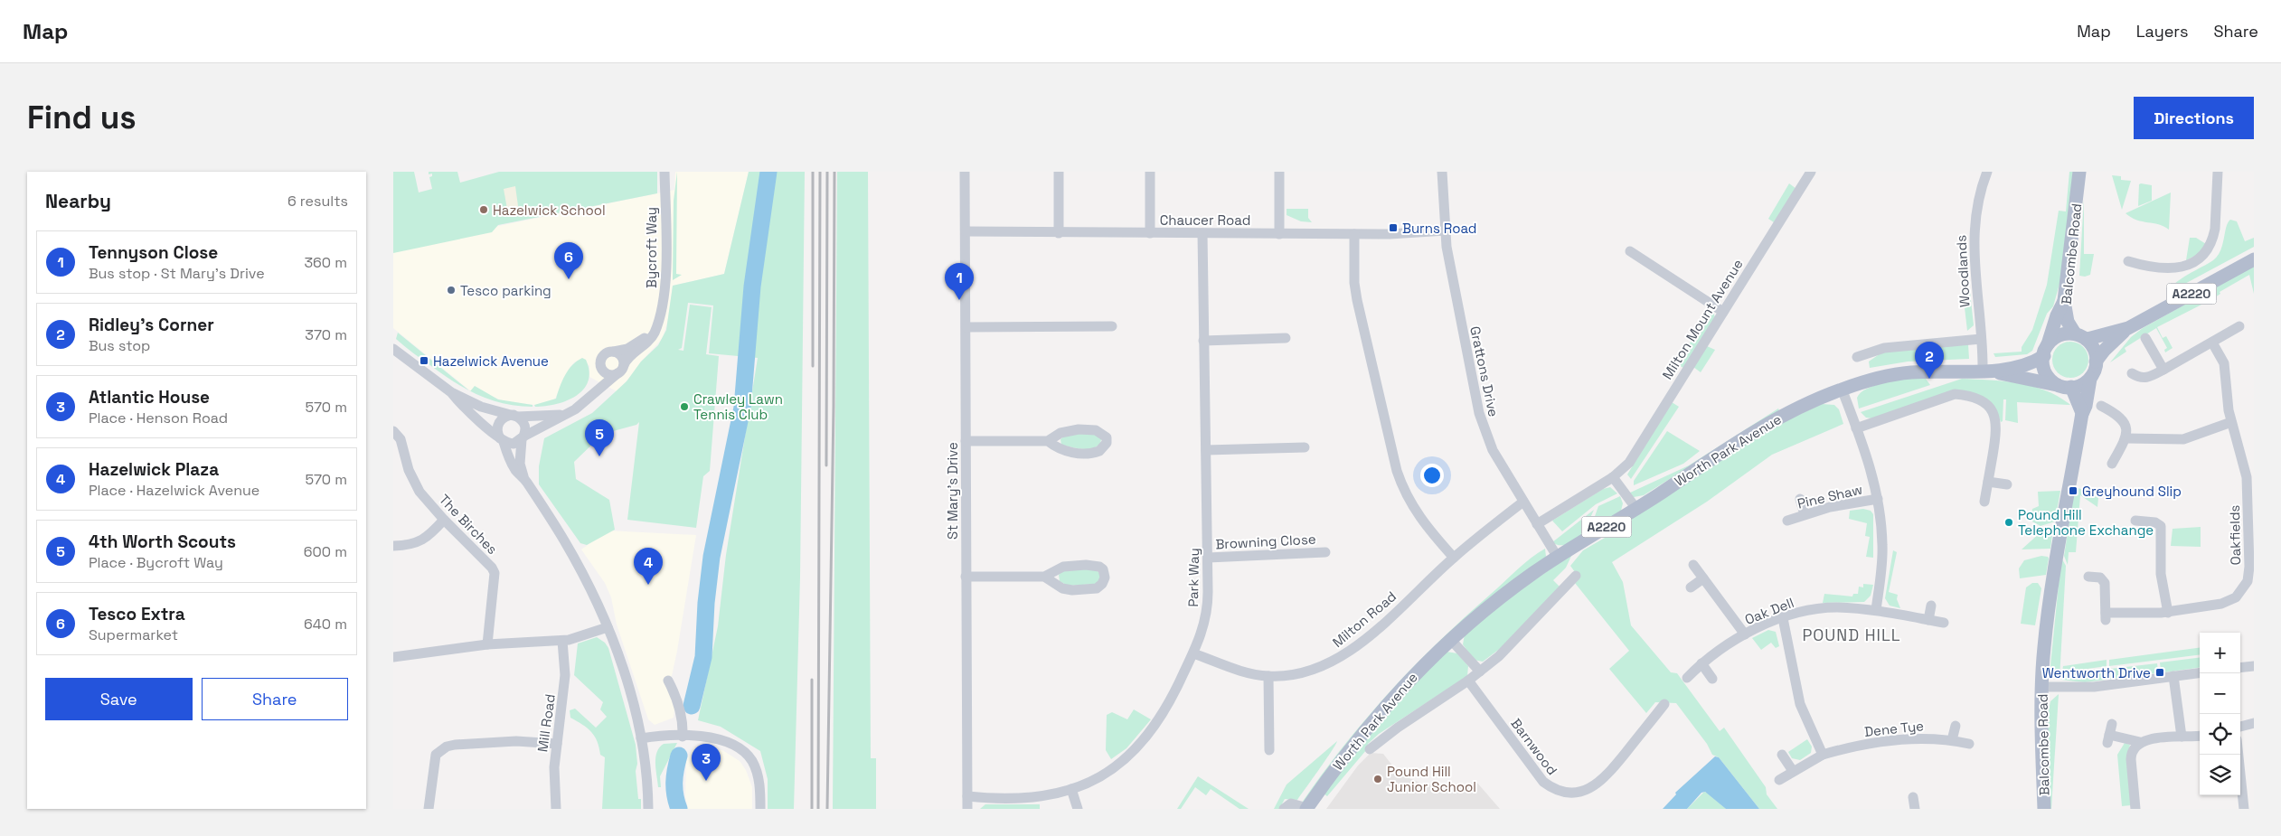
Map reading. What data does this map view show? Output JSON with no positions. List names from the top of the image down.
{
  "streets": {
    "main road": ["Balcombe Road", "A2220", "Worth Park Avenue"],
    "street": [
      "Chaucer Road",
      "Bycroft Way",
      "Woodlands",
      "Milton Mount Avenue",
      "Grattons Drive",
      "St Mary's Drive",
      "Pine Shaw",
      "The Birches",
      "Oakfields",
      "Browning Close",
      "Park Way",
      "Oak Dell",
      "Milton Road",
      "Mill Road",
      "Dene Tye",
      "Barnwood"
    ]
  },
  "crossings": [
    ["Chaucer Road", "Grattons Drive"],
    ["Chaucer Road", "St Mary's Drive"],
    ["Chaucer Road", "Park Way"],
    ["Balcombe Road", "A2220"],
    ["Balcombe Road", "Worth Park Avenue"],
    ["Woodlands", "Worth Park Avenue"],
    ["A2220", "Worth Park Avenue"],
    ["Milton Mount Avenue", "Grattons Drive"],
    ["Grattons Drive", "Worth Park Avenue"],
    ["Grattons Drive", "Milton Road"],
    ["Worth Park Avenue", "Barnwood"],
    ["St Mary's Drive", "Park Way"],
    ["Browning Close", "Park Way"],
    ["Park Way", "Milton Road"]
  ],
  "districts": ["POUND HILL"],
  "places": {
    "other": [
      "Hazelwick School",
      "Tesco parking",
      "Crawley Lawn Tennis Club",
      "Pound Hill Telephone Exchange",
      "Pound Hill Junior School"
    ],
    "transit": [
      "Burns Road",
      "Hazelwick Avenue",
      "Greyhound Slip",
      "Wentworth Drive"
    ]
  },
  "page": {
    "header": "Map",
    "nav": ["Map", "Layers", "Share"],
    "buttons": [
      "Directions",
      ["Save", "Share"]
    ],
    "title": "Find us",
    "heading": ["Nearby", "6 results"],
    "list": [
      {
        "mark": "1",
        "name": "Tennyson Close",
        "note": "Bus stop · St Mary's Drive",
        "value": "360 m"
      },
      {
        "mark": "2",
        "name": "Ridley's Corner",
        "note": "Bus stop",
        "value": "370 m"
      },
      {
        "mark": "3",
        "name": "Atlantic House",
        "note": "Place · Henson Road",
        "value": "570 m"
      },
      {
        "mark": "4",
        "name": "Hazelwick Plaza",
        "note": "Place · Hazelwick Avenue",
        "value": "570 m"
      },
      {
        "mark": "5",
        "name": "4th Worth Scouts",
        "note": "Place · Bycroft Way",
        "value": "600 m"
      },
      {
        "mark": "6",
        "name": "Tesco Extra",
        "note": "Supermarket",
        "value": "640 m"
      }
    ],
    "pins": [
      "6",
      "1",
      "2",
      "5",
      "4",
      "3"
    ],
    "map_buttons": ["+", "−"]
  }
}
